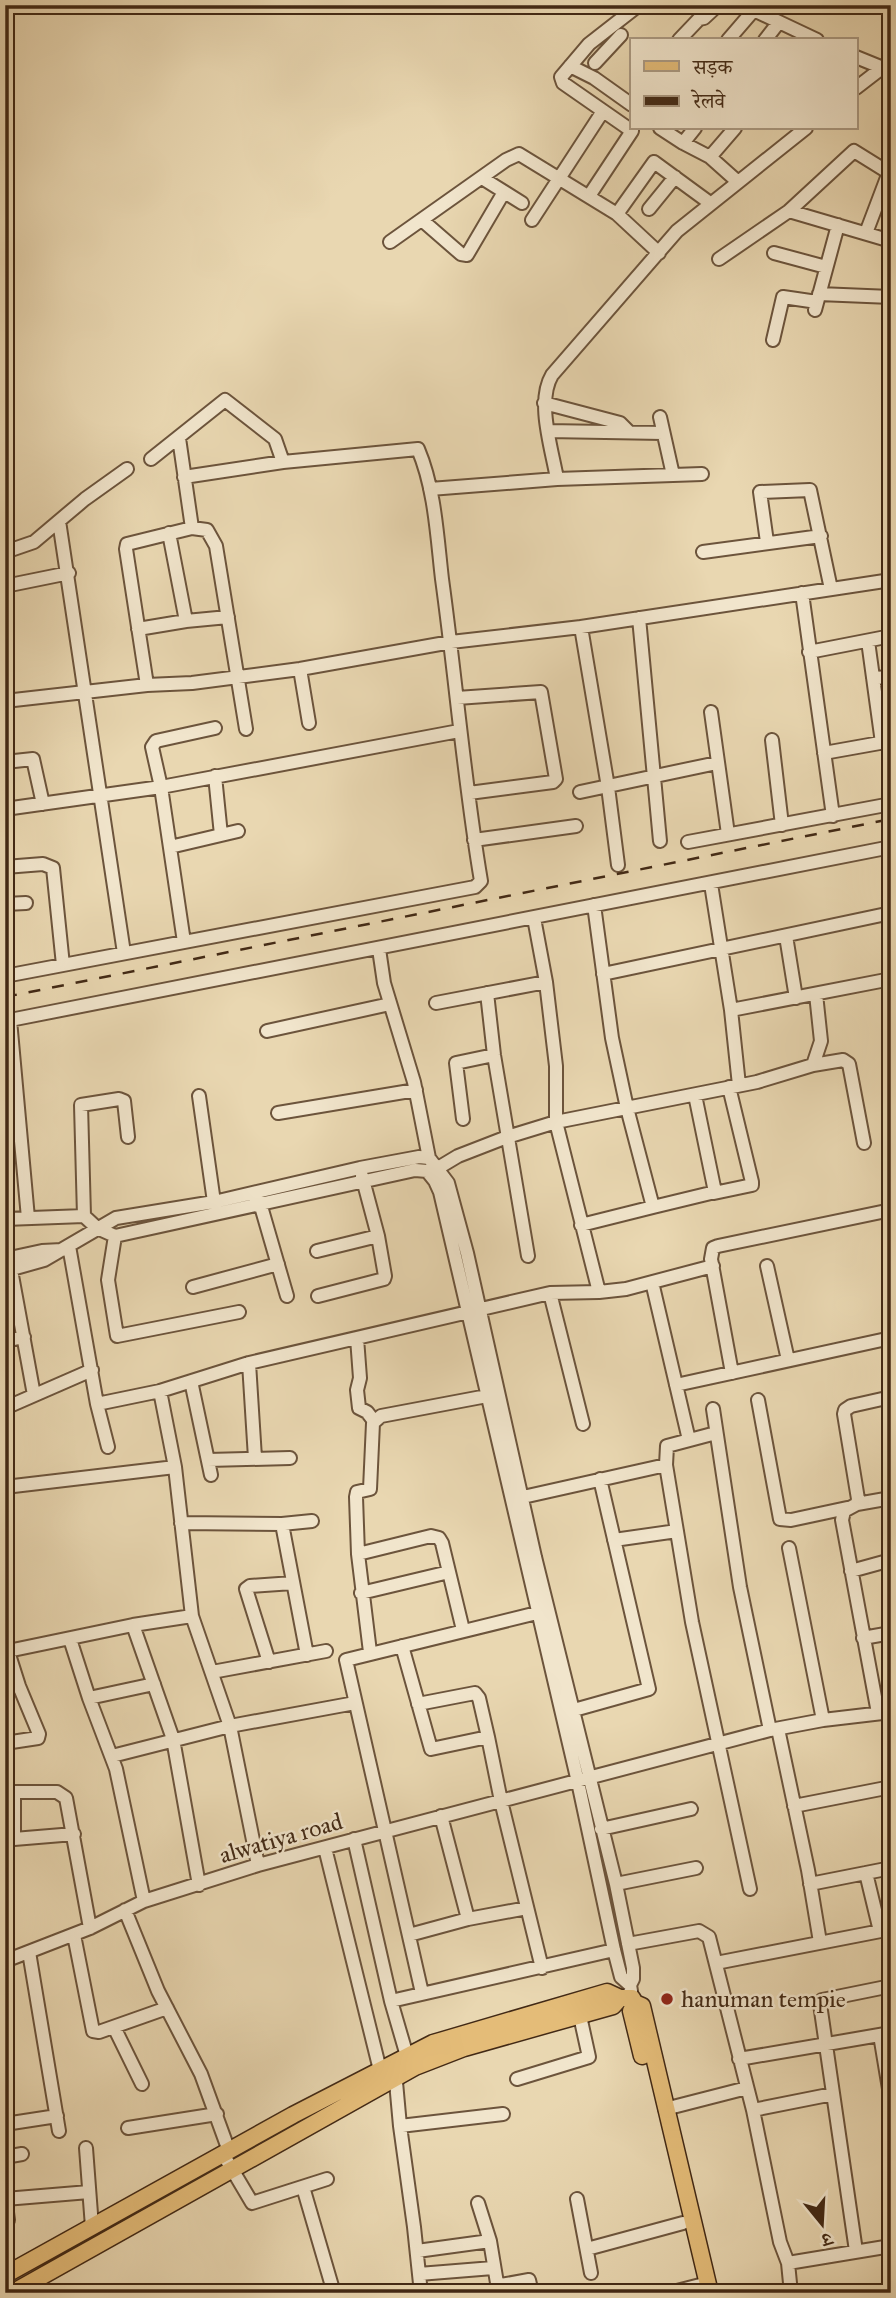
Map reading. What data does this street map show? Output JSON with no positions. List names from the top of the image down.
{
  "streets": {
    "street": ["alwatiya road"]
  },
  "places": ["hanuman tempie"],
  "legend": ["सड़क", "रेलवे"],
  "north": "bottom"
}
